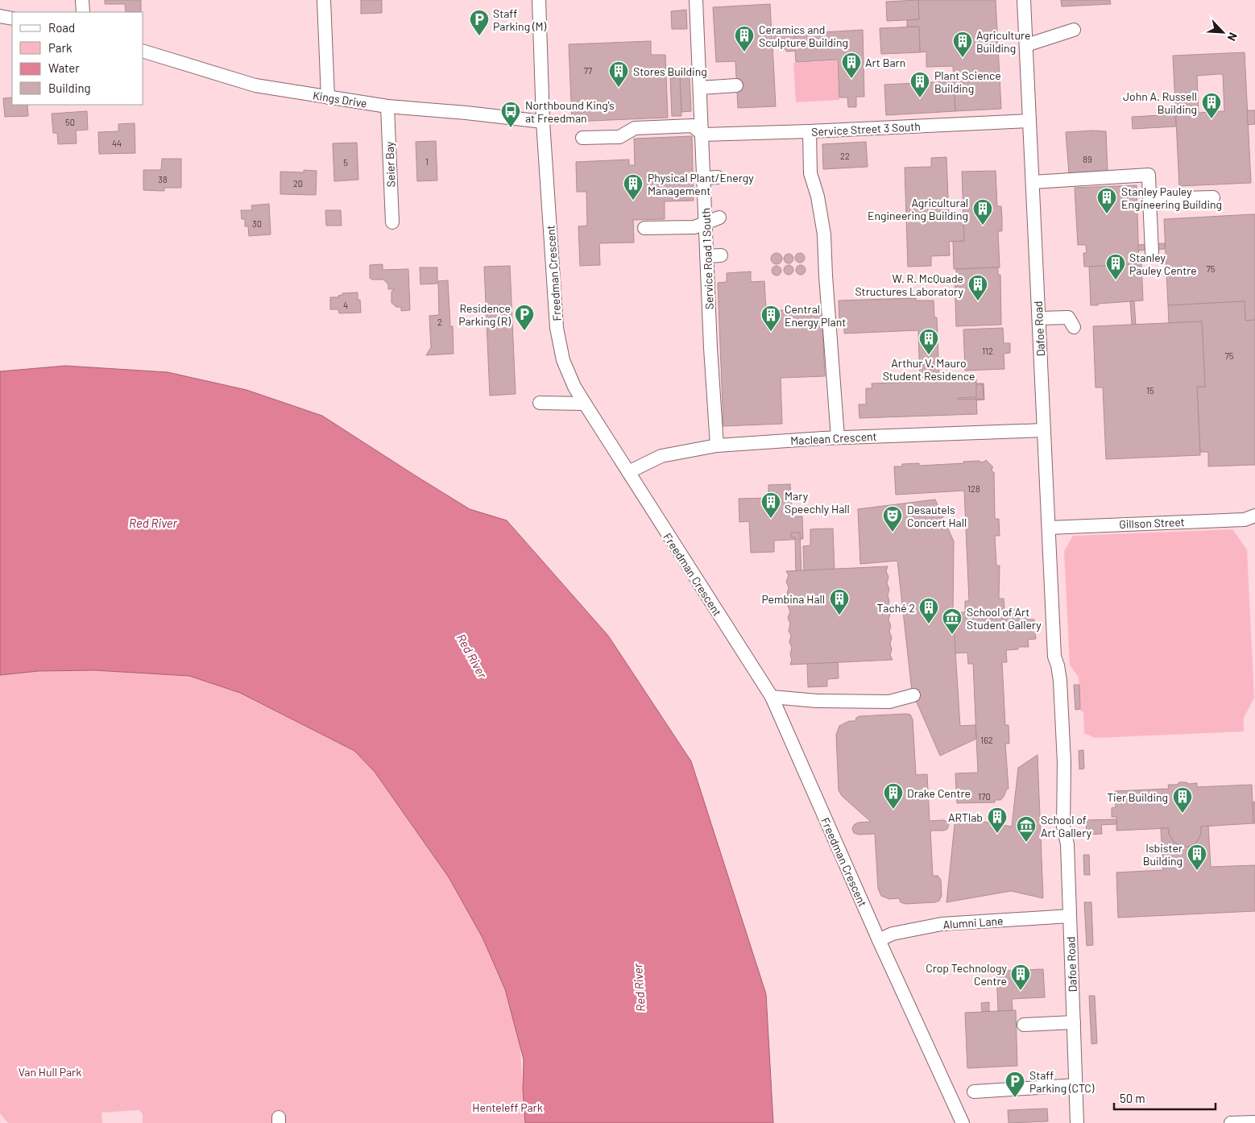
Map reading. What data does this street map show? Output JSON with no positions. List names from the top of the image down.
{
  "streets": {
    "street": [
      "Kings Drive",
      "Service Street 3 South",
      "Seier Bay",
      "Service Road 1 South",
      "Freedman Crescent",
      "Dafoe Road",
      "Maclean Crescent",
      "Gillson Street",
      "Alumni Lane"
    ]
  },
  "crossings": [
    ["Kings Drive", "Seier Bay"],
    ["Kings Drive", "Freedman Crescent"],
    ["Service Street 3 South", "Service Road 1 South"],
    ["Service Street 3 South", "Dafoe Road"],
    ["Service Road 1 South", "Maclean Crescent"],
    ["Freedman Crescent", "Maclean Crescent"],
    ["Freedman Crescent", "Alumni Lane"],
    ["Dafoe Road", "Maclean Crescent"],
    ["Dafoe Road", "Gillson Street"],
    ["Dafoe Road", "Alumni Lane"]
  ],
  "water": ["Red River"],
  "parks": ["Van Hull Park", "Henteleff Park"],
  "places": {
    "parking": ["Staff Parking (M)", "Residence Parking (R)", "Staff Parking (CTC)"],
    "building": [
      "Ceramics and Sculpture Building",
      "Agriculture Building",
      "Art Barn",
      "Stores Building",
      "Plant Science Building",
      "John A. Russell Building",
      "Physical Plant/Energy Management",
      "Stanley Pauley Engineering Building",
      "Agricultural Engineering Building",
      "Stanley Pauley Centre",
      "W. R. McQuade Structures Laboratory",
      "Central Energy Plant",
      "Arthur V. Mauro Student Residence",
      "Mary Speechly Hall",
      "Pembina Hall",
      "Taché 2",
      "Drake Centre",
      "Tier Building",
      "ARTlab",
      "Isbister Building",
      "Crop Technology Centre"
    ],
    "bus stop": ["Northbound King's at Freedman"],
    "theatre": ["Desautels Concert Hall"],
    "museum": ["School of Art Student Gallery", "School of Art Gallery"]
  },
  "house_numbers": [
    "77",
    "50",
    "44",
    "22",
    "89",
    "1",
    "5",
    "38",
    "20",
    "30",
    "75",
    "4",
    "2",
    "112",
    "75",
    "15",
    "128",
    "162",
    "170"
  ],
  "legend": [
    "Road",
    "Park",
    "Water",
    "Building"
  ],
  "scale_bar": "50 m",
  "north": "bottom right"
}
